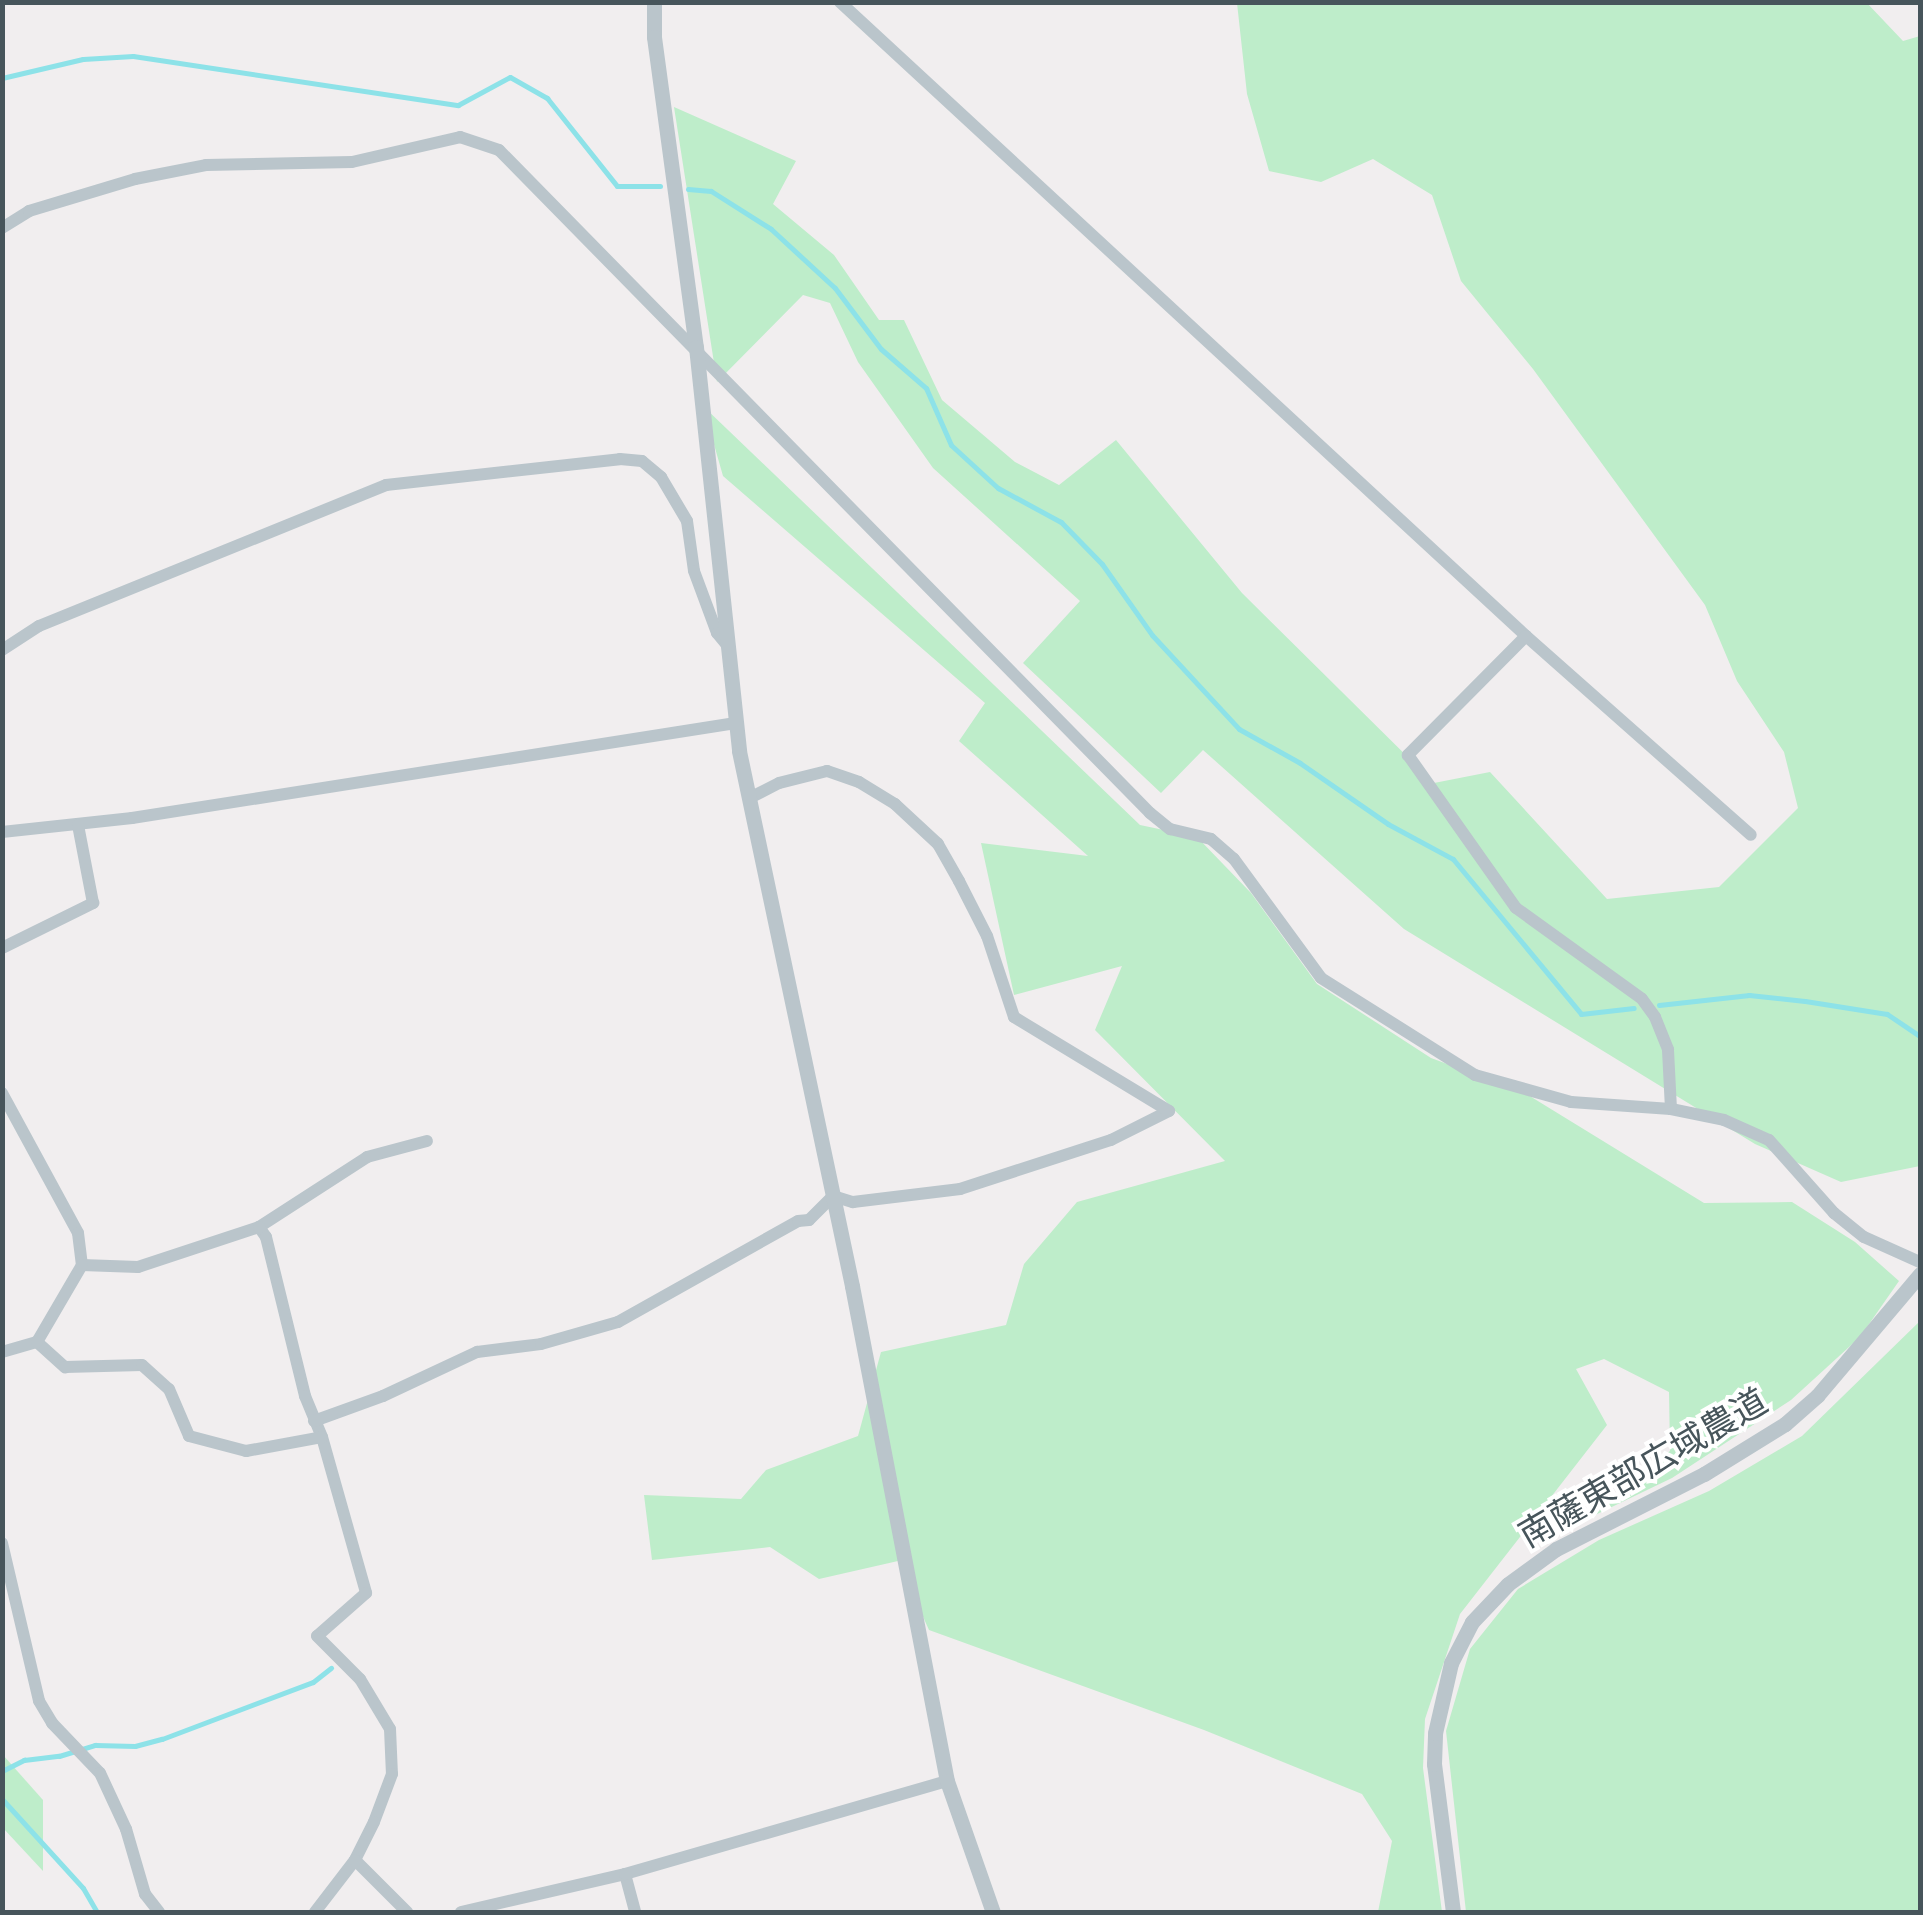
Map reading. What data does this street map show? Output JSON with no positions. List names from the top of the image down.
{
  "streets": {
    "street": ["南薩東部広域農道"]
  }
}
